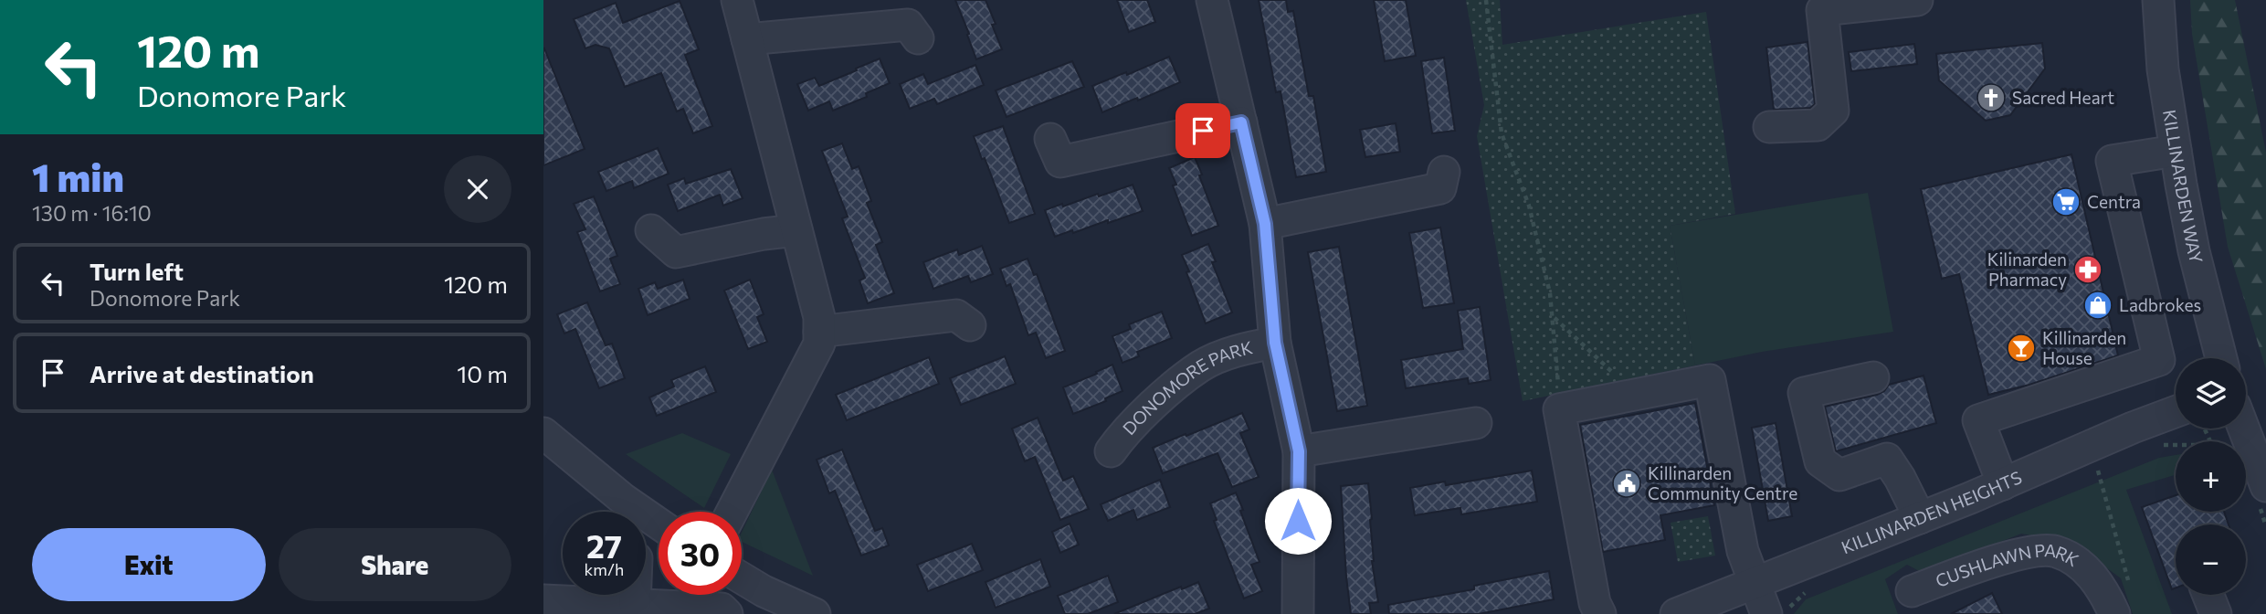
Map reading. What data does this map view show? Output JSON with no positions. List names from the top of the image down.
{
  "streets": {
    "street": [
      "KILLINARDEN WAY",
      "DONOMORE PARK",
      "KILLINARDEN HEIGHTS",
      "CUSHLAWN PARK"
    ]
  },
  "places": {
    "church": ["Sacred Heart"],
    "supermarket": ["Centra"],
    "pharmacy": ["Kilinarden Pharmacy"],
    "shop": ["Ladbrokes"],
    "bar": ["Killinarden House"],
    "public building": ["Killinarden Community Centre"]
  },
  "page": {
    "turn": ["120 m", "Donomore Park"],
    "heading": ["1 min", "130 m · 16:10"],
    "list": [
      {
        "name": "Turn left",
        "note": "Donomore Park",
        "value": "120 m"
      },
      {
        "name": "Arrive at destination",
        "value": "10 m"
      }
    ],
    "map_buttons": ["+", "−"],
    "speed": "27 km/h",
    "limit": "30",
    "buttons": ["Exit", "Share"]
  }
}
